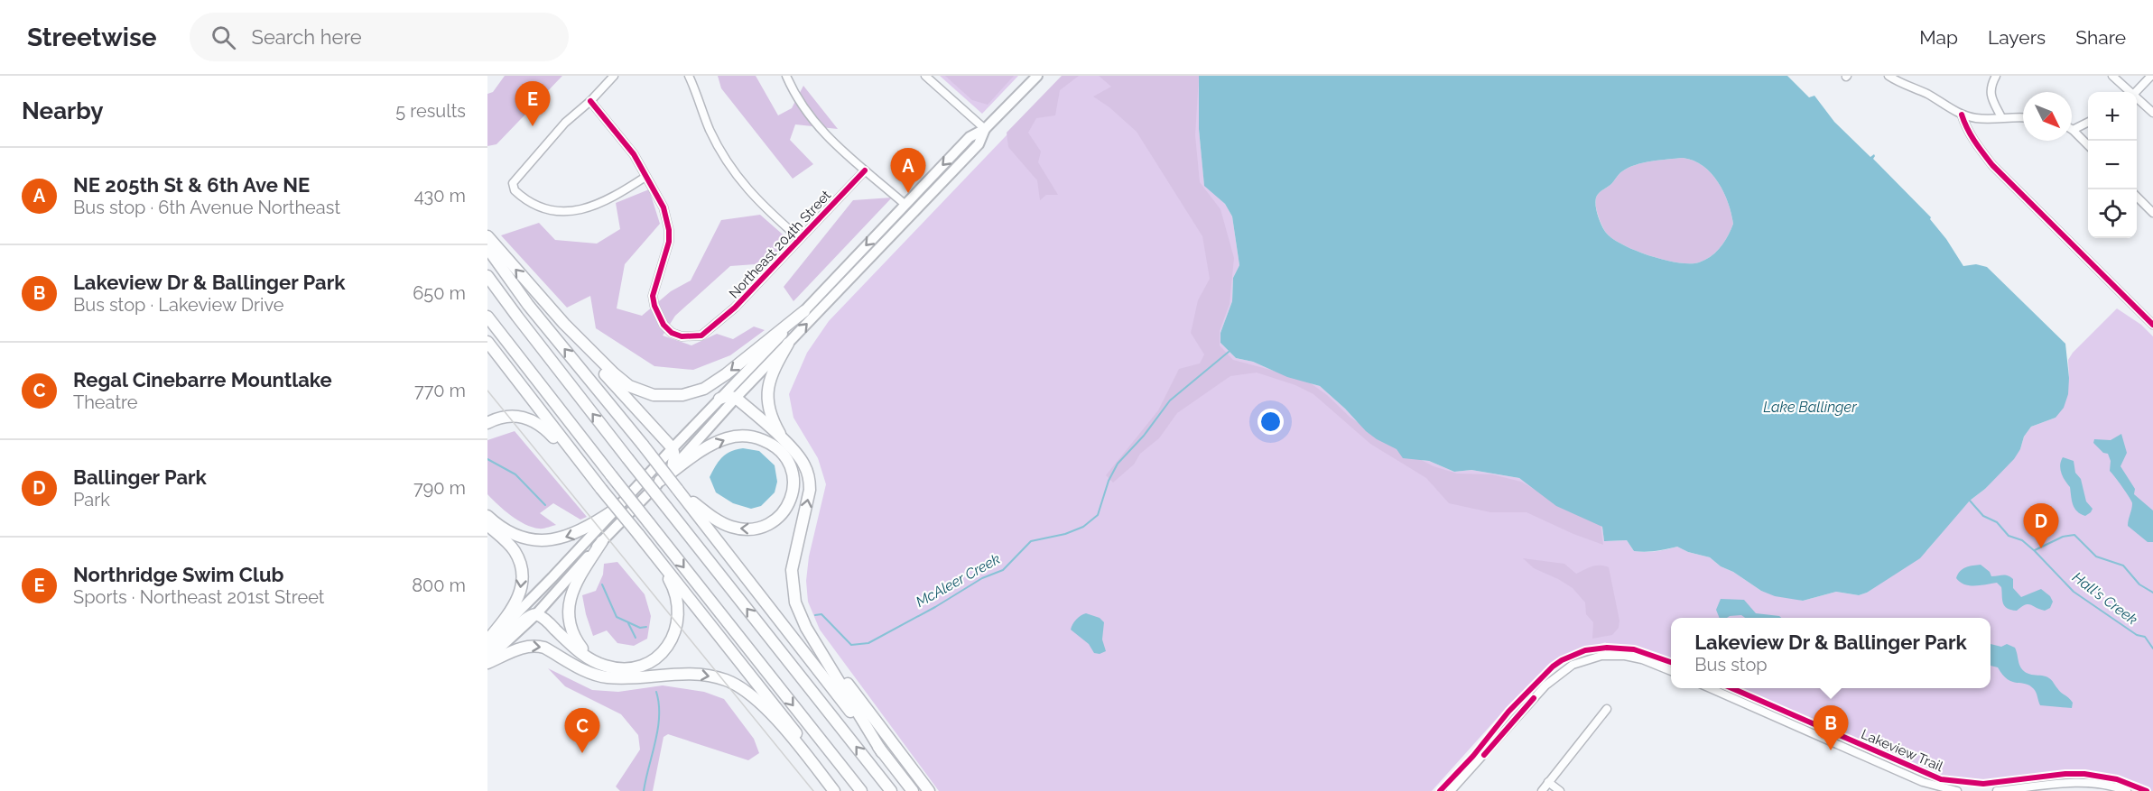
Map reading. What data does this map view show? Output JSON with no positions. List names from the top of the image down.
{
  "streets": {
    "street": ["Northeast 204th Street"],
    "cycle path": ["Lakeview Trail"]
  },
  "water": ["Lake Ballinger", "McAleer Creek", "Hall's Creek"],
  "north": "bottom right",
  "page": {
    "header": "Streetwise",
    "search": "Search here",
    "nav": ["Map", "Layers", "Share"],
    "heading": ["Nearby", "5 results"],
    "pins": [
      "E",
      "A",
      "D",
      "B",
      "C"
    ],
    "map_buttons": ["+", "−"],
    "list": [
      {
        "mark": "A",
        "name": "NE 205th St & 6th Ave NE",
        "note": "Bus stop · 6th Avenue Northeast",
        "value": "430 m"
      },
      {
        "mark": "B",
        "name": "Lakeview Dr & Ballinger Park",
        "note": "Bus stop · Lakeview Drive",
        "value": "650 m"
      },
      {
        "mark": "C",
        "name": "Regal Cinebarre Mountlake",
        "note": "Theatre",
        "value": "770 m"
      },
      {
        "mark": "D",
        "name": "Ballinger Park",
        "note": "Park",
        "value": "790 m"
      },
      {
        "mark": "E",
        "name": "Northridge Swim Club",
        "note": "Sports · Northeast 201st Street",
        "value": "800 m"
      }
    ],
    "popup": ["Lakeview Dr & Ballinger Park", "Bus stop"]
  }
}
